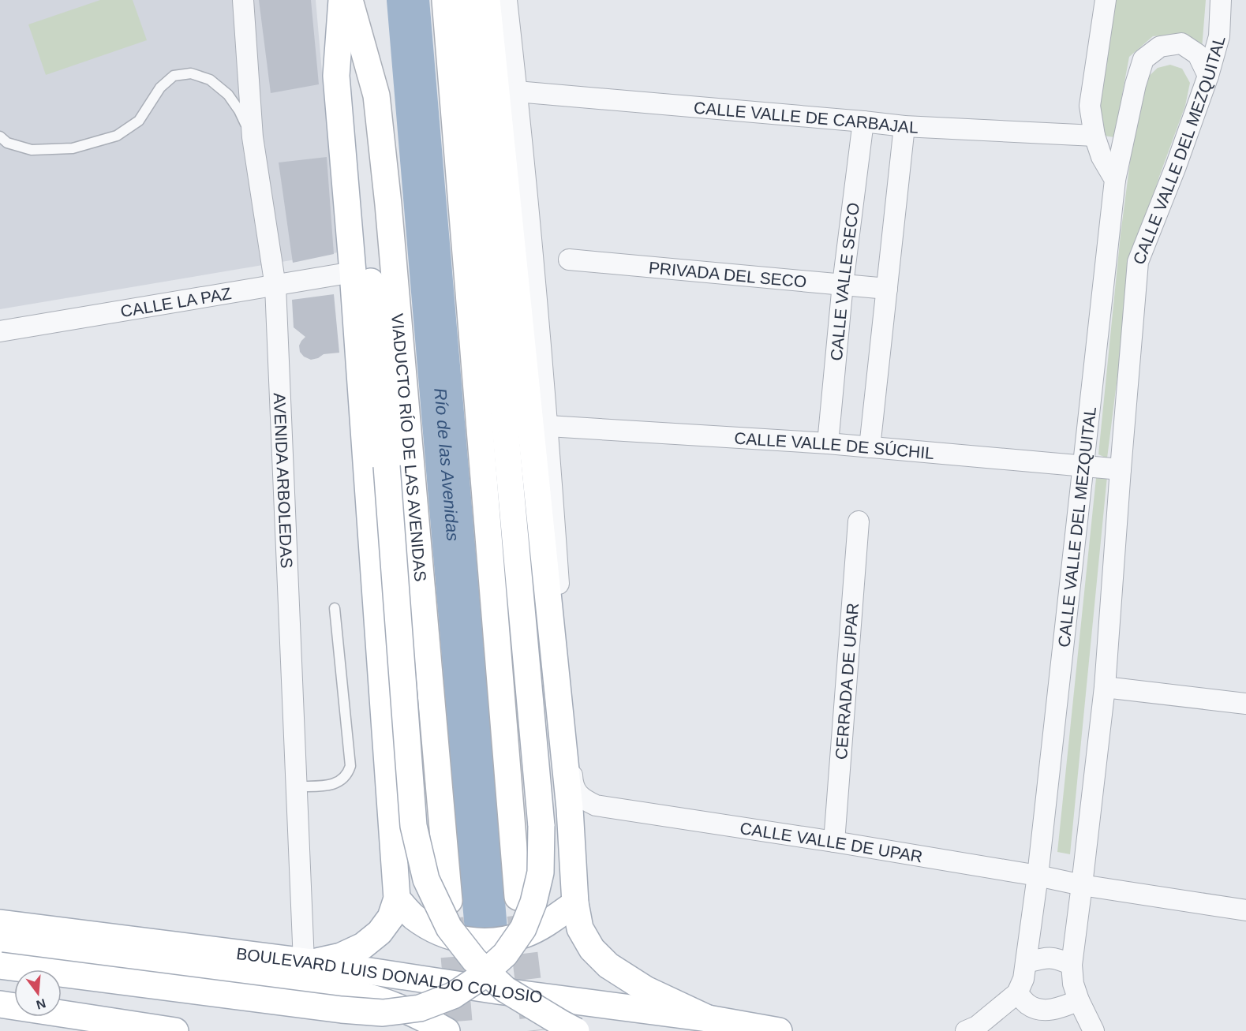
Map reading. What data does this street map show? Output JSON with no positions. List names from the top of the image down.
{
  "streets": {
    "main road": ["VIADUCTO RÍO DE LAS AVENIDAS", "BOULEVARD LUIS DONALDO COLOSIO"],
    "street": [
      "CALLE VALLE DE CARBAJAL",
      "CALLE VALLE DEL MEZQUITAL",
      "PRIVADA DEL SECO",
      "CALLE VALLE SECO",
      "CALLE LA PAZ",
      "CALLE VALLE DE SÚCHIL",
      "AVENIDA ARBOLEDAS",
      "CERRADA DE UPAR",
      "CALLE VALLE DE UPAR"
    ]
  },
  "crossings": [
    ["CALLE VALLE DE CARBAJAL", "CALLE VALLE SECO"],
    ["CALLE VALLE DEL MEZQUITAL", "CALLE VALLE DE SÚCHIL"],
    ["CALLE VALLE DEL MEZQUITAL", "CALLE VALLE DE UPAR"],
    ["PRIVADA DEL SECO", "CALLE VALLE SECO"],
    ["CALLE VALLE SECO", "CALLE VALLE DE SÚCHIL"],
    ["CALLE LA PAZ", "AVENIDA ARBOLEDAS"],
    ["CALLE VALLE DE SÚCHIL", "CALLE VALLE DE UPAR"],
    ["AVENIDA ARBOLEDAS", "BOULEVARD LUIS DONALDO COLOSIO"],
    ["CERRADA DE UPAR", "CALLE VALLE DE UPAR"]
  ],
  "water": ["Río de las Avenidas"],
  "north": "bottom"
}
